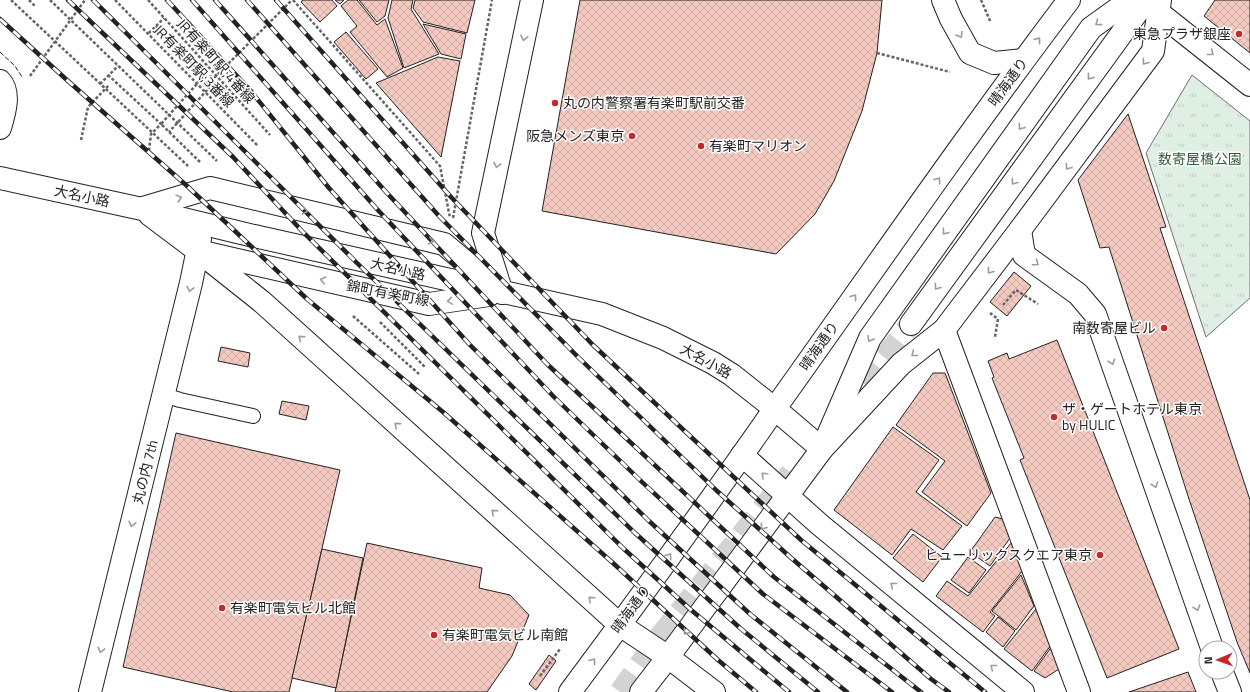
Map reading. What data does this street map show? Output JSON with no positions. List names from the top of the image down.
{
  "streets": {
    "main road": [
      "晴海通り",
      "大名小路",
      "錦町有楽町線",
      "丸の内 7th"
    ],
    "path": ["JR有楽町駅;4番線", "JR有楽町駅;3番線"]
  },
  "crossings": [
    ["晴海通り", "大名小路"],
    ["大名小路", "錦町有楽町線"],
    ["大名小路", "丸の内 7th"],
    ["錦町有楽町線", "丸の内 7th"]
  ],
  "one_way": ["丸の内 7th"],
  "parks": ["数寄屋橋公園"],
  "places": [
    "東急プラザ銀座",
    "丸の内警察署有楽町駅前交番",
    "阪急メンズ東京",
    "有楽町マリオン",
    "南数寄屋ビル",
    "ザ・ゲートホテル東京 by HULIC",
    "ヒューリックスクエア東京",
    "有楽町電気ビル北館",
    "有楽町電気ビル南館"
  ],
  "north": "left"
}
